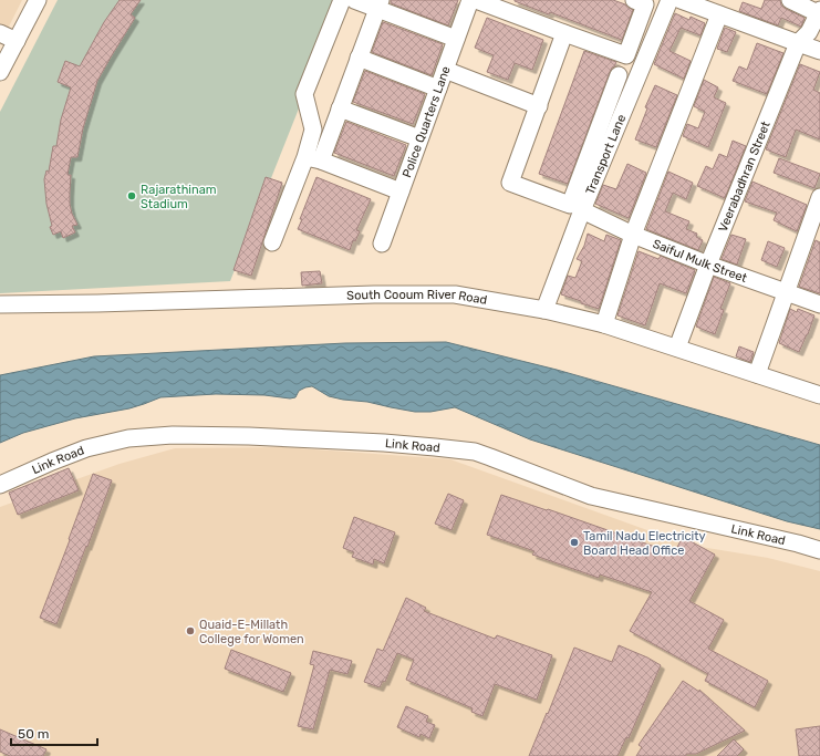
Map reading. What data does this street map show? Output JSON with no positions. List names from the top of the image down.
{
  "streets": {
    "street": [
      "Police Quarters Lane",
      "Transport Lane",
      "Veerabadhran Street",
      "Saiful Mulk Street",
      "South Cooum River Road",
      "Link Road"
    ]
  },
  "crossings": [
    ["Transport Lane", "Saiful Mulk Street"],
    ["Transport Lane", "South Cooum River Road"],
    ["Veerabadhran Street", "Saiful Mulk Street"],
    ["Veerabadhran Street", "South Cooum River Road"]
  ],
  "places": ["Rajarathinam Stadium", "Tamil Nadu Electricity Board Head Office", "Quaid-E-Millath College for Women"],
  "scale_bar": "50 m"
}
